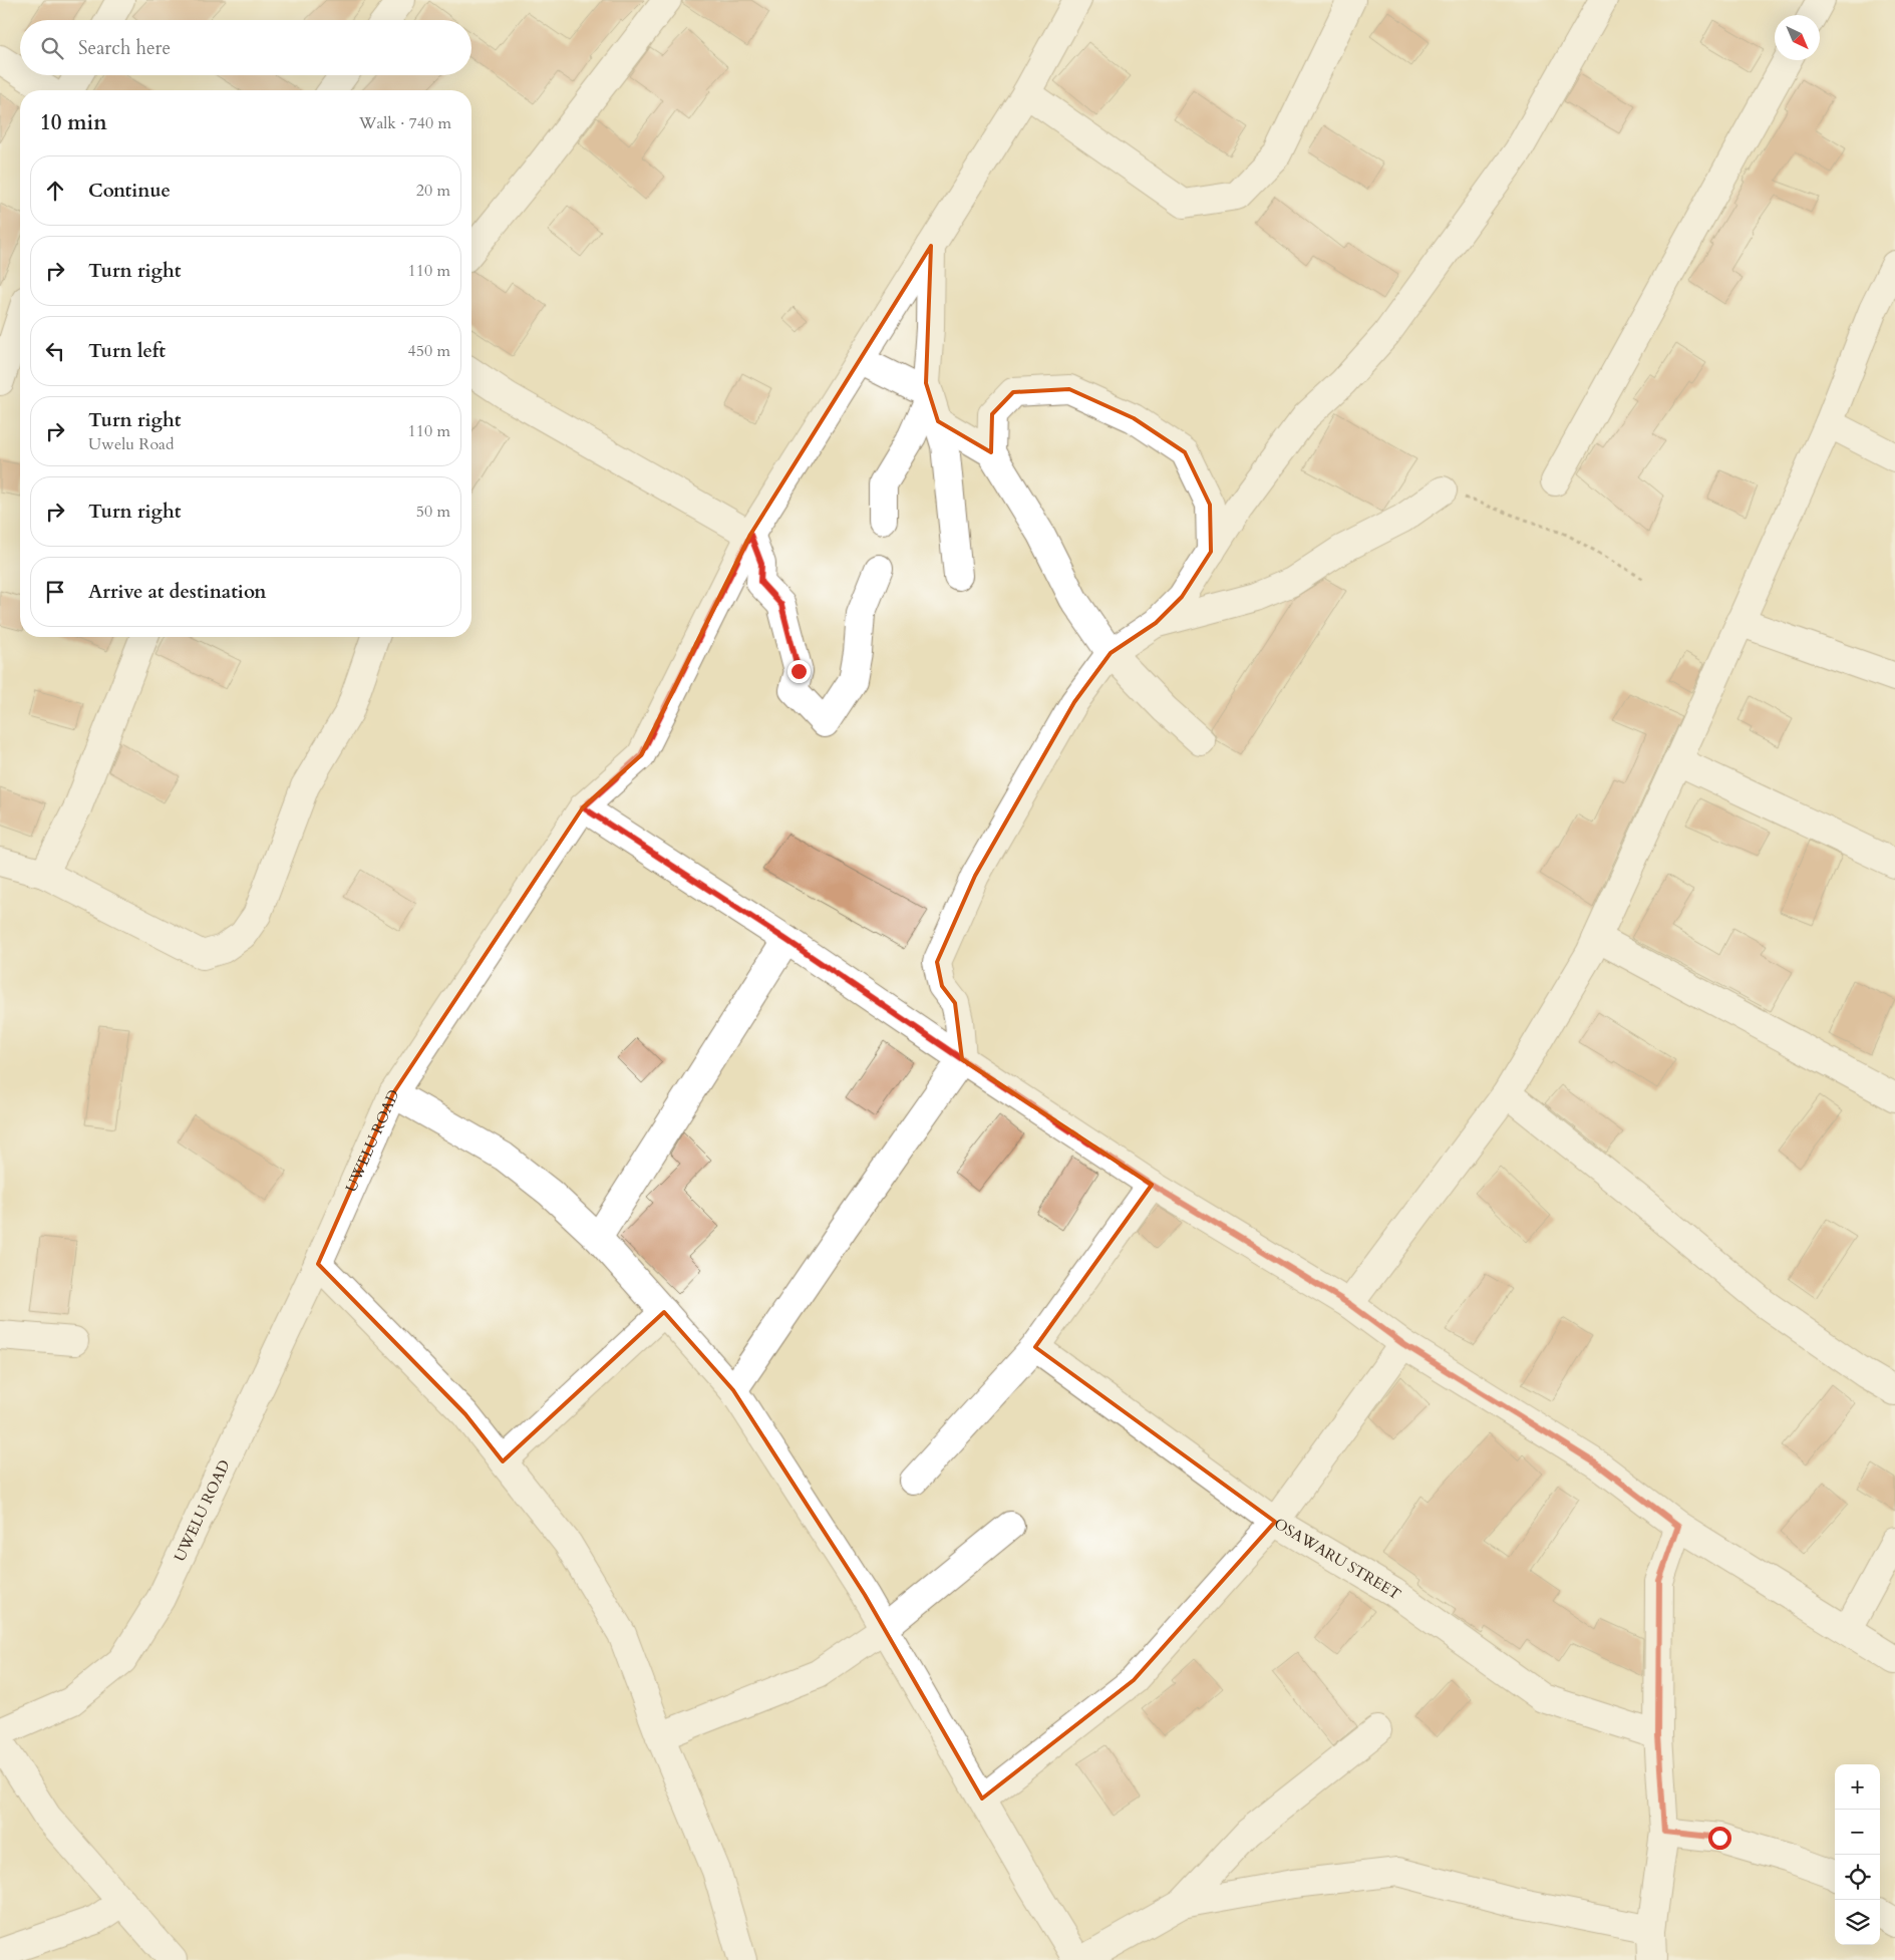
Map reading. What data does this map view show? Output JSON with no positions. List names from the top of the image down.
{
  "streets": {
    "street": ["UWELU ROAD", "OSAWARU STREET"]
  },
  "north": "bottom right",
  "page": {
    "search": "Search here",
    "heading": ["10 min", "Walk · 740 m"],
    "list": [
      ["Continue", "20 m"],
      ["Turn right", "110 m"],
      ["Turn left", "450 m"],
      ["Turn right", "Uwelu Road", "110 m"],
      ["Turn right", "50 m"],
      "Arrive at destination"
    ],
    "map_buttons": ["+", "−"]
  }
}
